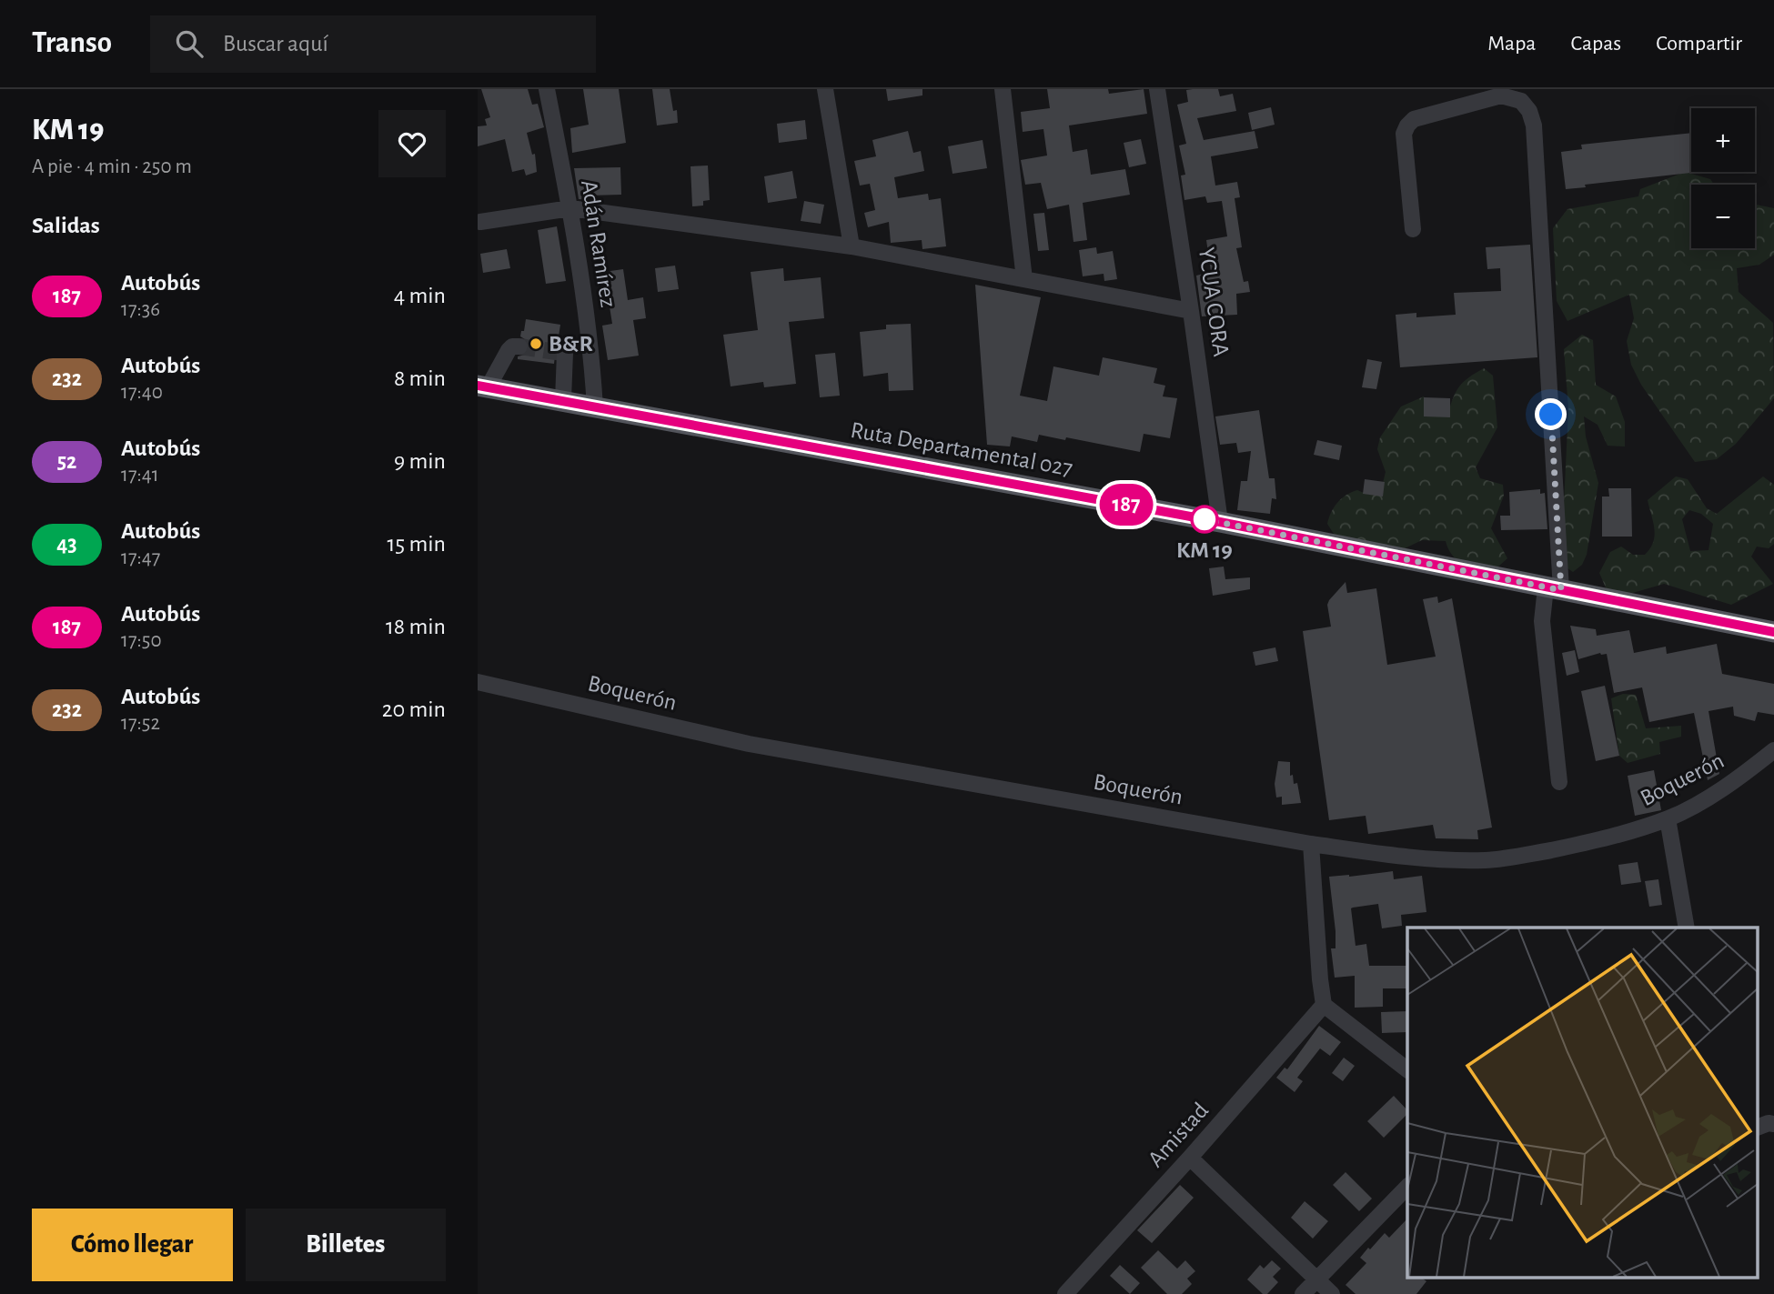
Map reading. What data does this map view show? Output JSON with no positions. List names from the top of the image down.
{
  "streets": {
    "main road": ["Ruta Departamental 027"],
    "street": [
      "Adán Ramírez",
      "YCUA CORA",
      "Boquerón",
      "Amistad"
    ]
  },
  "crossings": [
    ["Adán Ramírez", "Ruta Departamental 027"],
    ["YCUA CORA", "Ruta Departamental 027"]
  ],
  "places": ["B&R", "KM 19"],
  "lines": ["bus line 187"],
  "page": {
    "header": "Transo",
    "search": "Buscar aquí",
    "nav": ["Mapa", "Capas", "Compartir"],
    "heading": [
      ["KM 19", "A pie · 4 min · 250 m"],
      "Salidas"
    ],
    "on_map": "187",
    "map_buttons": ["+", "−"],
    "list": [
      {
        "mark": "187",
        "name": "Autobús",
        "note": "17:36",
        "value": "4 min"
      },
      {
        "mark": "232",
        "name": "Autobús",
        "note": "17:40",
        "value": "8 min"
      },
      {
        "mark": "52",
        "name": "Autobús",
        "note": "17:41",
        "value": "9 min"
      },
      {
        "mark": "43",
        "name": "Autobús",
        "note": "17:47",
        "value": "15 min"
      },
      {
        "mark": "187",
        "name": "Autobús",
        "note": "17:50",
        "value": "18 min"
      },
      {
        "mark": "232",
        "name": "Autobús",
        "note": "17:52",
        "value": "20 min"
      }
    ],
    "buttons": ["Cómo llegar", "Billetes"]
  }
}
